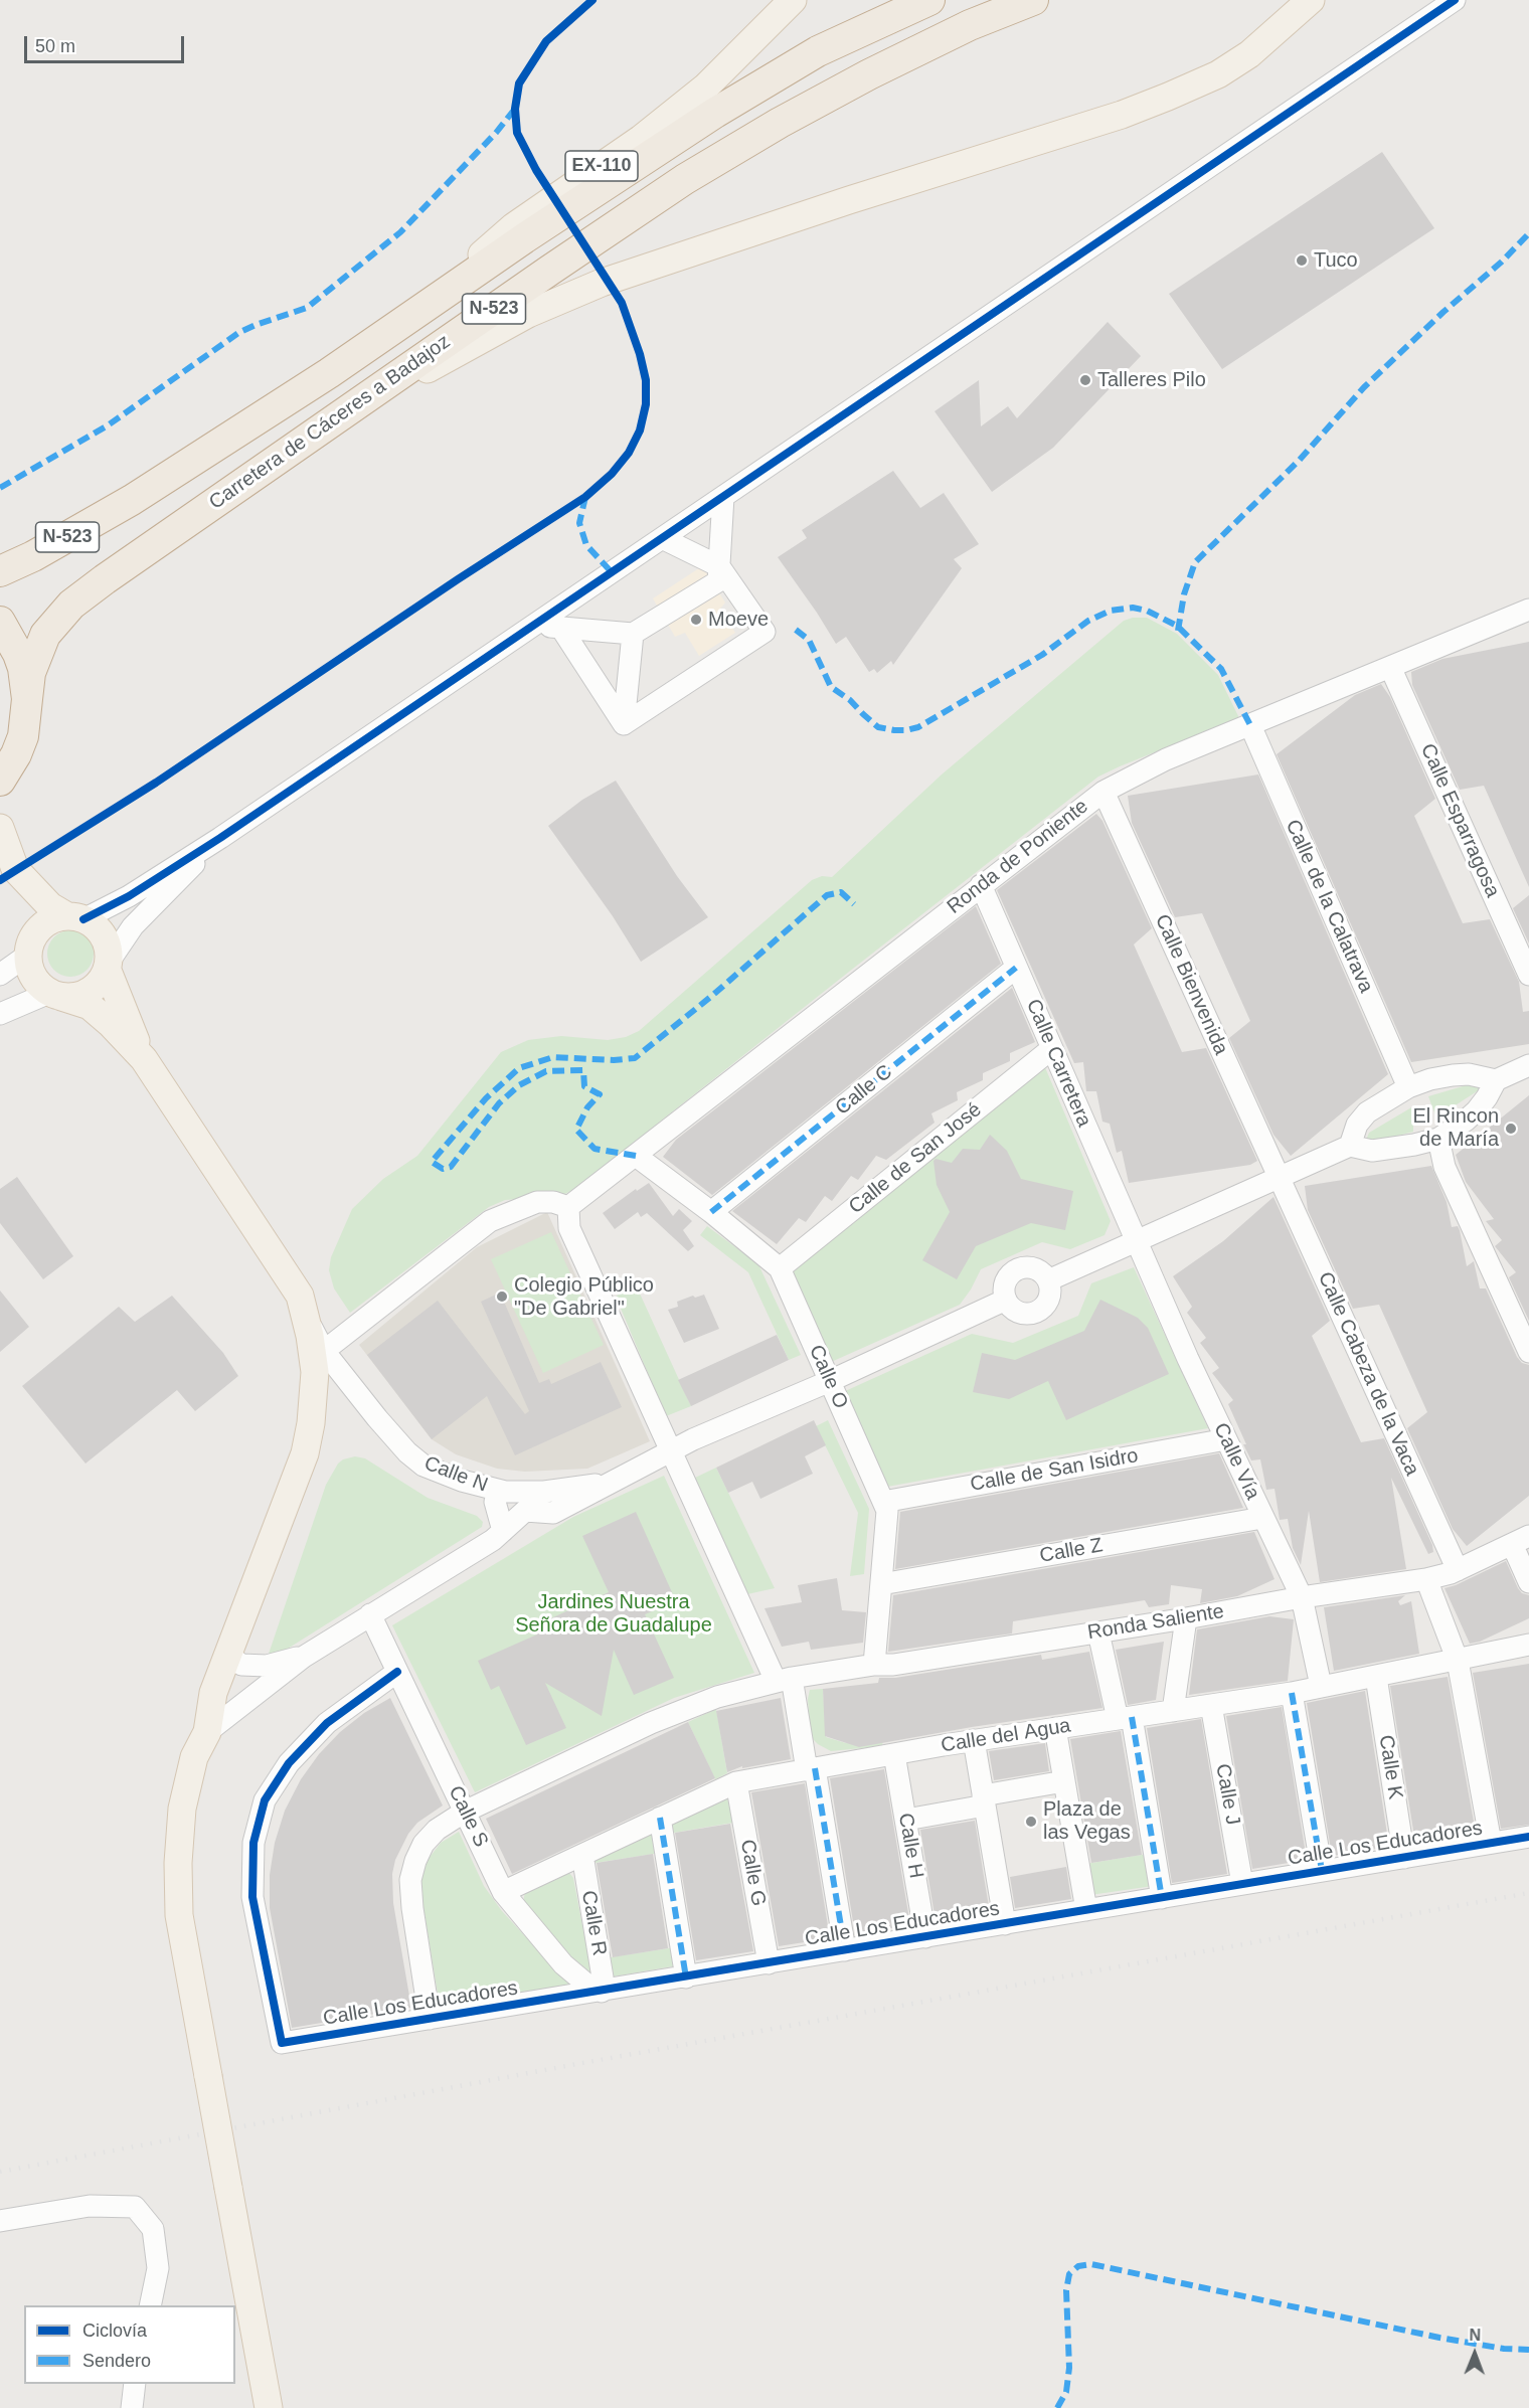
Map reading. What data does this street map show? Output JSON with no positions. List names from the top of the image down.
{
  "streets": {
    "highway": ["N-523", "Carretera de Cáceres a Badajoz"],
    "main road": ["EX-110"],
    "street": [
      "Calle Esparragosa",
      "Ronda de Poniente",
      "Calle de la Calatrava",
      "Calle Bienvenida",
      "Calle Carretera",
      "Calle C",
      "Calle de San José",
      "Calle Cabeza de la Vaca",
      "Calle O",
      "Calle Vía",
      "Calle de San Isidro",
      "Calle N",
      "Calle Z",
      "Ronda Saliente",
      "Calle del Agua",
      "Calle K",
      "Calle J",
      "Calle S",
      "Calle Los Educadores",
      "Calle H",
      "Calle G",
      "Calle R"
    ]
  },
  "crossings": [
    ["EX-110", "Carretera de Cáceres a Badajoz"],
    ["N-523", "Carretera de Cáceres a Badajoz"],
    ["Calle Esparragosa", "Ronda de Poniente"],
    ["Ronda de Poniente", "Calle de la Calatrava"],
    ["Ronda de Poniente", "Calle Bienvenida"],
    ["Ronda de Poniente", "Calle Carretera"],
    ["Ronda de Poniente", "Calle O"],
    ["Calle Bienvenida", "Calle Cabeza de la Vaca"],
    ["Calle Carretera", "Calle C"],
    ["Calle Carretera", "Calle de San José"],
    ["Calle Carretera", "Calle Vía"],
    ["Calle C", "Calle O"],
    ["Calle de San José", "Calle O"],
    ["Calle Cabeza de la Vaca", "Ronda Saliente"],
    ["Calle O", "Calle de San Isidro"],
    ["Calle O", "Calle N"],
    ["Calle O", "Calle Z"],
    ["Calle O", "Ronda Saliente"],
    ["Calle Vía", "Calle de San Isidro"],
    ["Calle Vía", "Calle Z"],
    ["Calle Vía", "Ronda Saliente"],
    ["Calle Vía", "Calle del Agua"],
    ["Ronda Saliente", "Calle S"],
    ["Ronda Saliente", "Calle Los Educadores"],
    ["Calle del Agua", "Calle K"],
    ["Calle del Agua", "Calle J"],
    ["Calle del Agua", "Calle S"],
    ["Calle del Agua", "Calle H"],
    ["Calle del Agua", "Calle G"],
    ["Calle del Agua", "Calle R"],
    ["Calle K", "Calle Los Educadores"],
    ["Calle J", "Calle Los Educadores"],
    ["Calle S", "Calle Los Educadores"],
    ["Calle S", "Calle R"],
    ["Calle Los Educadores", "Calle H"],
    ["Calle Los Educadores", "Calle G"],
    ["Calle Los Educadores", "Calle R"]
  ],
  "parks": ["Jardines Nuestra Señora de Guadalupe"],
  "places": [
    "Tuco",
    "Talleres Pilo",
    "Moeve",
    "El Rincon de María",
    "Colegio Público \"De Gabriel\"",
    "Plaza de las Vegas"
  ],
  "legend": ["Ciclovía", "Sendero"],
  "scale_bar": "50 m",
  "north": "top"
}
